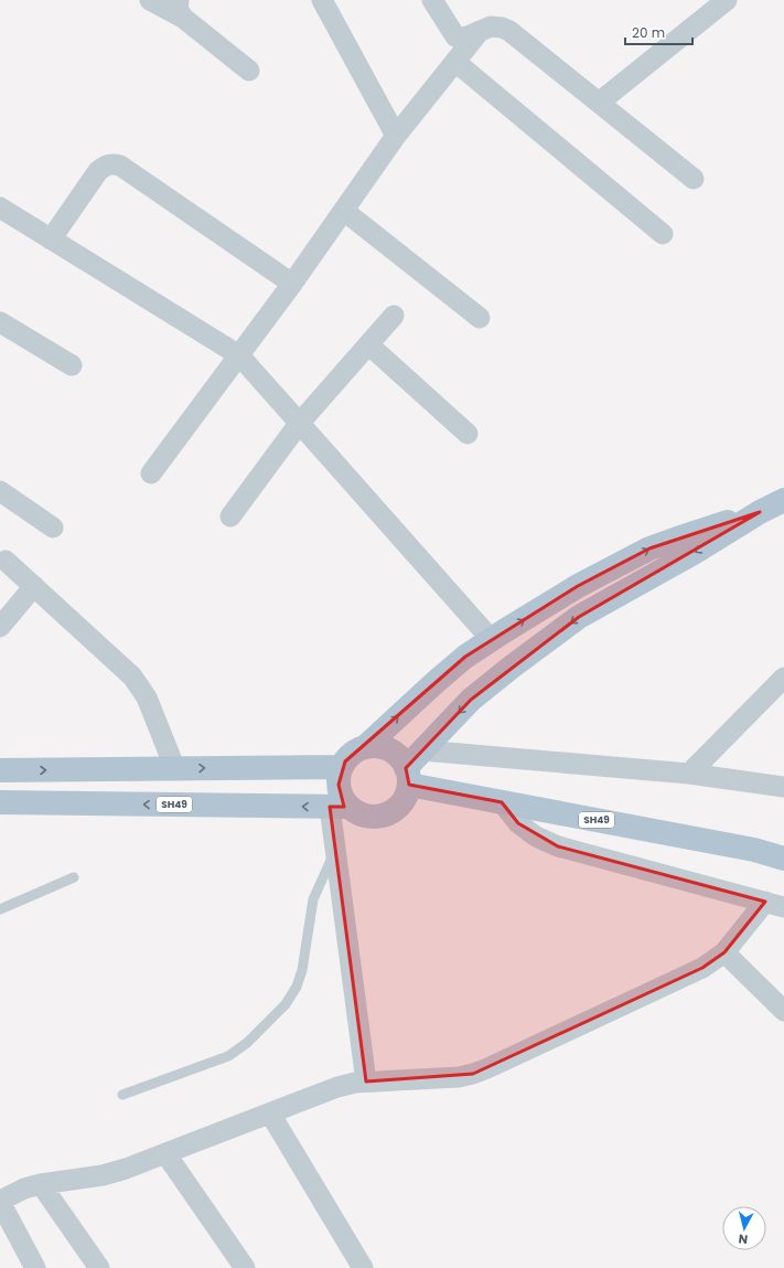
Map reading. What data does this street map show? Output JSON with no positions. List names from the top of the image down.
{
  "streets": {
    "main road": ["SH49"]
  },
  "scale_bar": "20 m",
  "north": "bottom"
}
